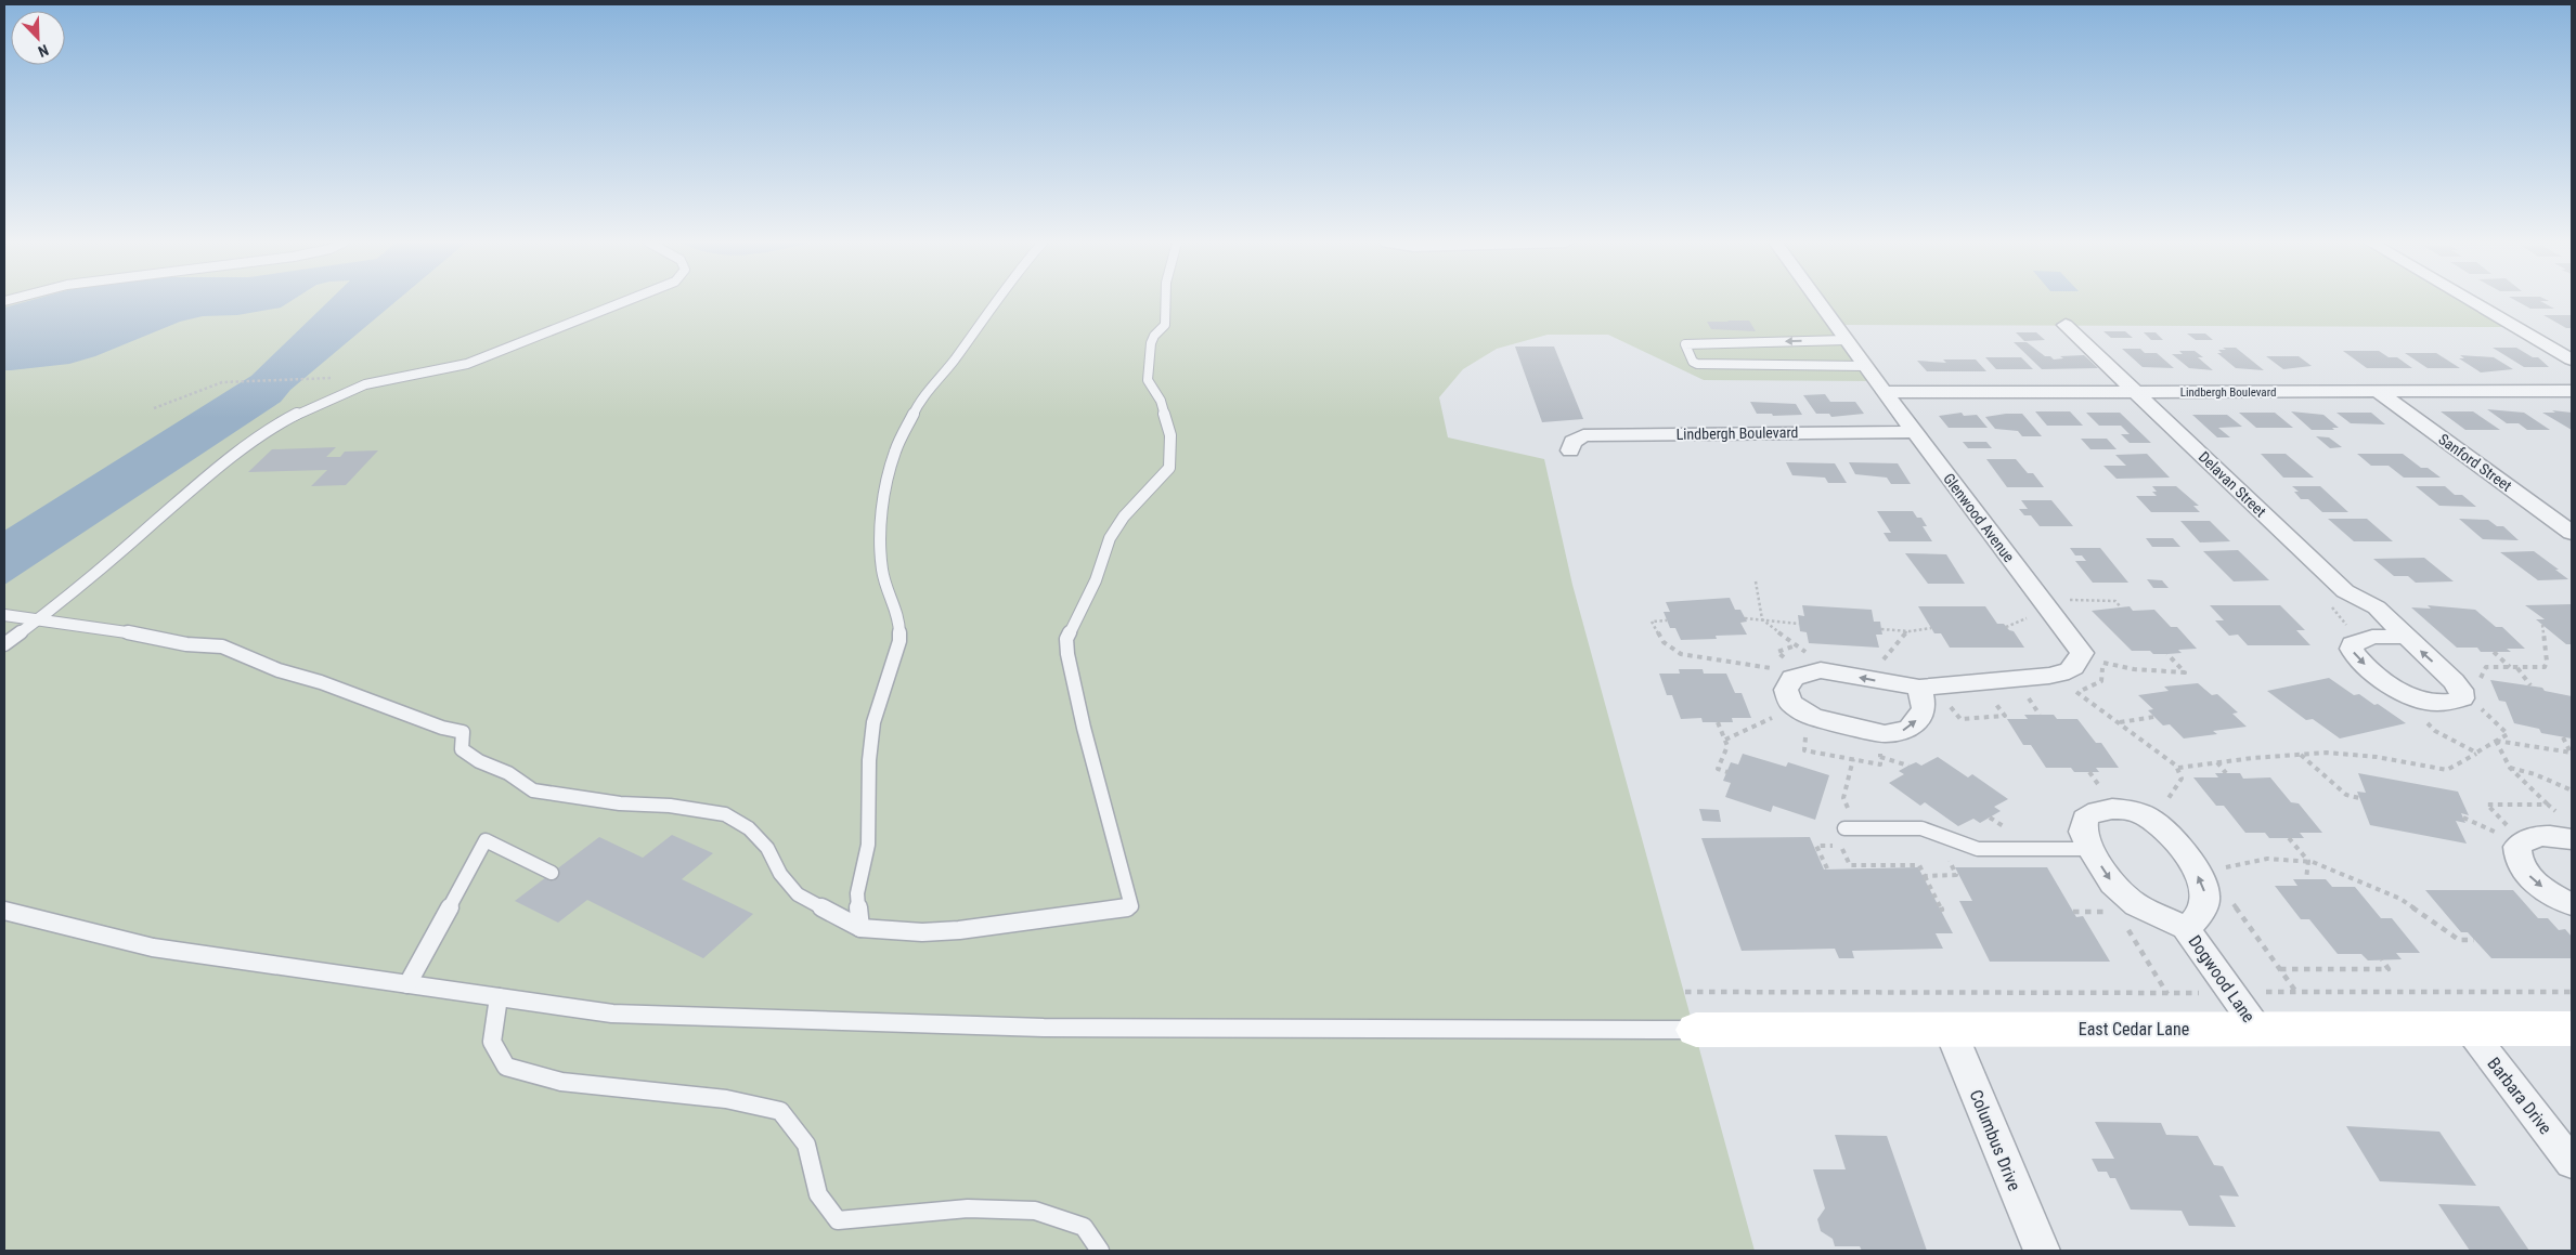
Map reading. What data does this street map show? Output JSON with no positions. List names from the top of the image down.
{
  "streets": {
    "street": [
      "Lindbergh Boulevard",
      "Sanford Street",
      "Delavan Street",
      "Glenwood Avenue",
      "Dogwood Lane",
      "East Cedar Lane",
      "Barbara Drive",
      "Columbus Drive"
    ]
  },
  "crossings": [
    ["Lindbergh Boulevard", "Sanford Street"],
    ["Lindbergh Boulevard", "Delavan Street"],
    ["Lindbergh Boulevard", "Glenwood Avenue"],
    ["Dogwood Lane", "East Cedar Lane"],
    ["East Cedar Lane", "Barbara Drive"],
    ["East Cedar Lane", "Columbus Drive"]
  ],
  "north": "bottom right"
}
